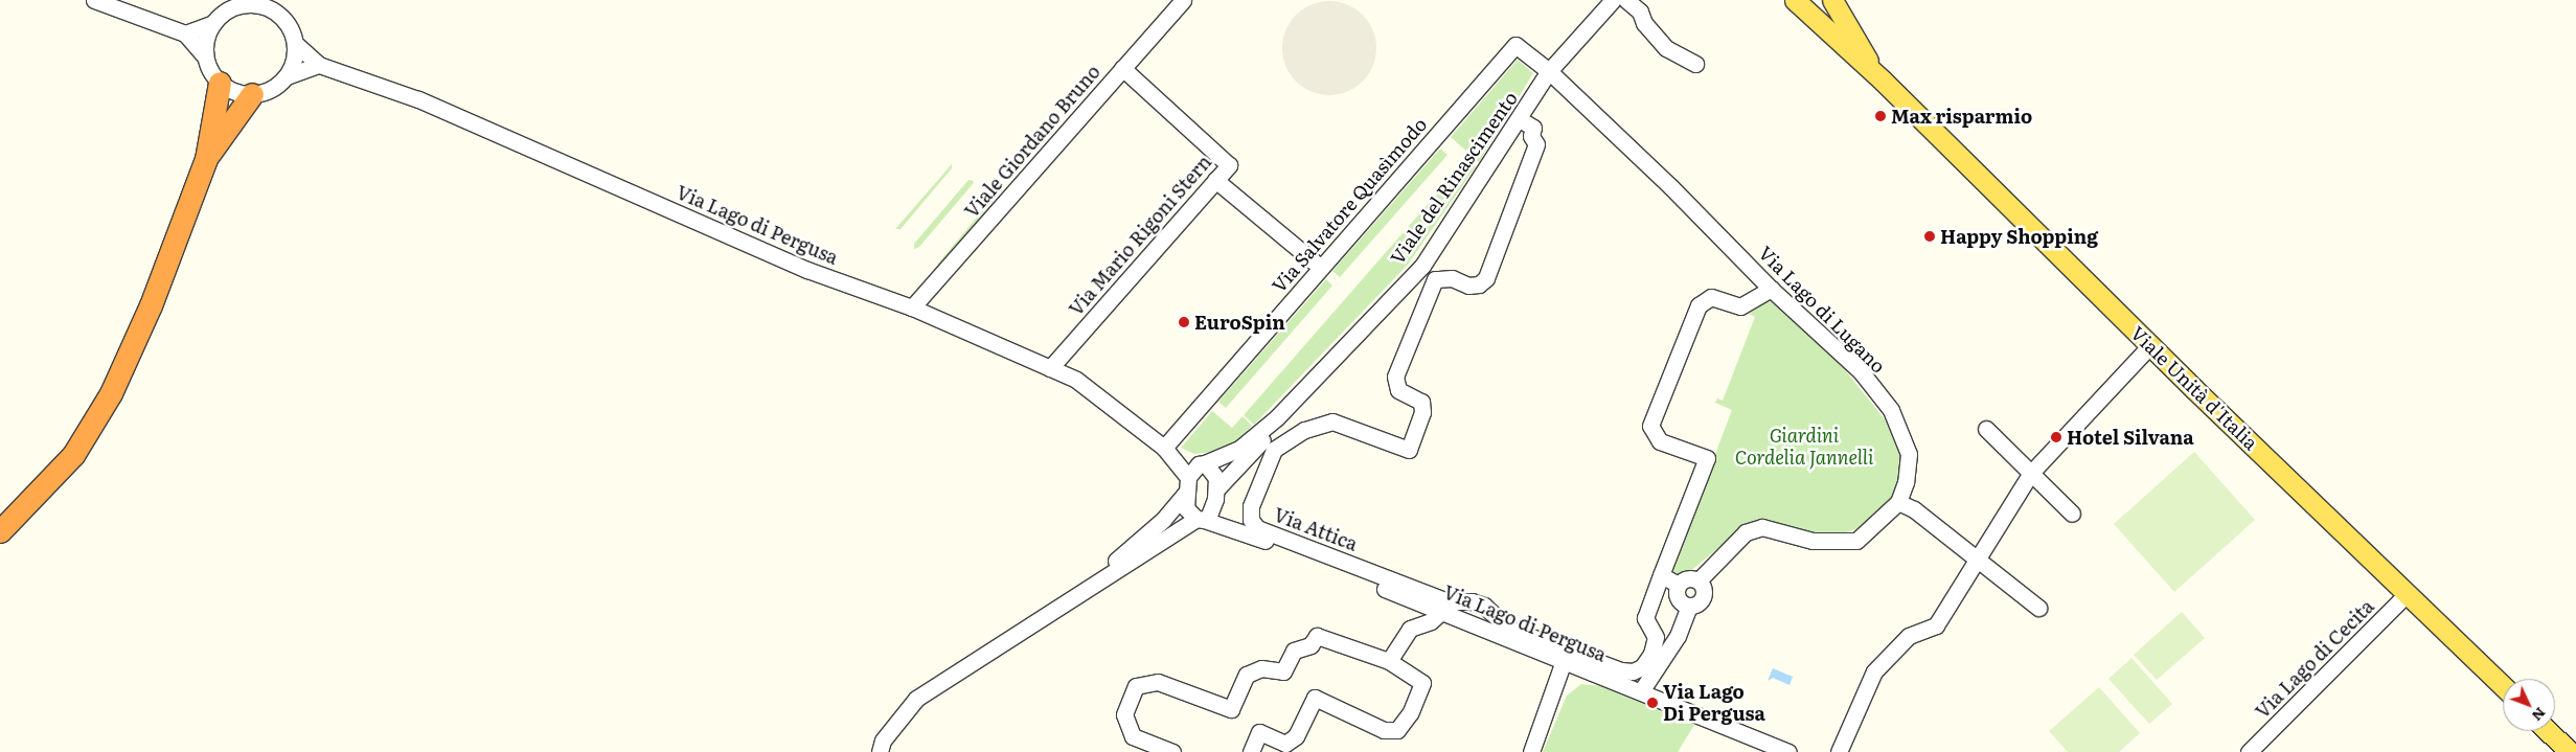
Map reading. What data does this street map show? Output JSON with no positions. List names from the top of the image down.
{
  "streets": {
    "main road": ["Viale Unità d'Italia"],
    "street": [
      "Viale Giordano Bruno",
      "Viale del Rinascimento",
      "Via Salvatore Quasìmodo",
      "Via Lago di Pergusa",
      "Via Mario Rigoni Stern",
      "Via Lago di Lugano",
      "Via Attica",
      "Via Lago di Cecita"
    ]
  },
  "crossings": [
    ["Viale Giordano Bruno", "Via Lago di Pergusa"],
    ["Viale Giordano Bruno", "Via Mario Rigoni Stern"],
    ["Viale del Rinascimento", "Via Salvatore Quasìmodo"],
    ["Viale del Rinascimento", "Via Lago di Lugano"],
    ["Viale del Rinascimento", "Via Attica"],
    ["Via Salvatore Quasìmodo", "Via Lago di Pergusa"],
    ["Via Salvatore Quasìmodo", "Via Lago di Lugano"],
    ["Via Lago di Pergusa", "Via Mario Rigoni Stern"],
    ["Viale Unità d'Italia", "Via Lago di Cecita"]
  ],
  "parks": ["Giardini Cordelia Jannelli"],
  "places": [
    "Max risparmio",
    "Happy Shopping",
    "EuroSpin",
    "Hotel Silvana",
    "Via Lago Di Pergusa"
  ],
  "north": "bottom right"
}
